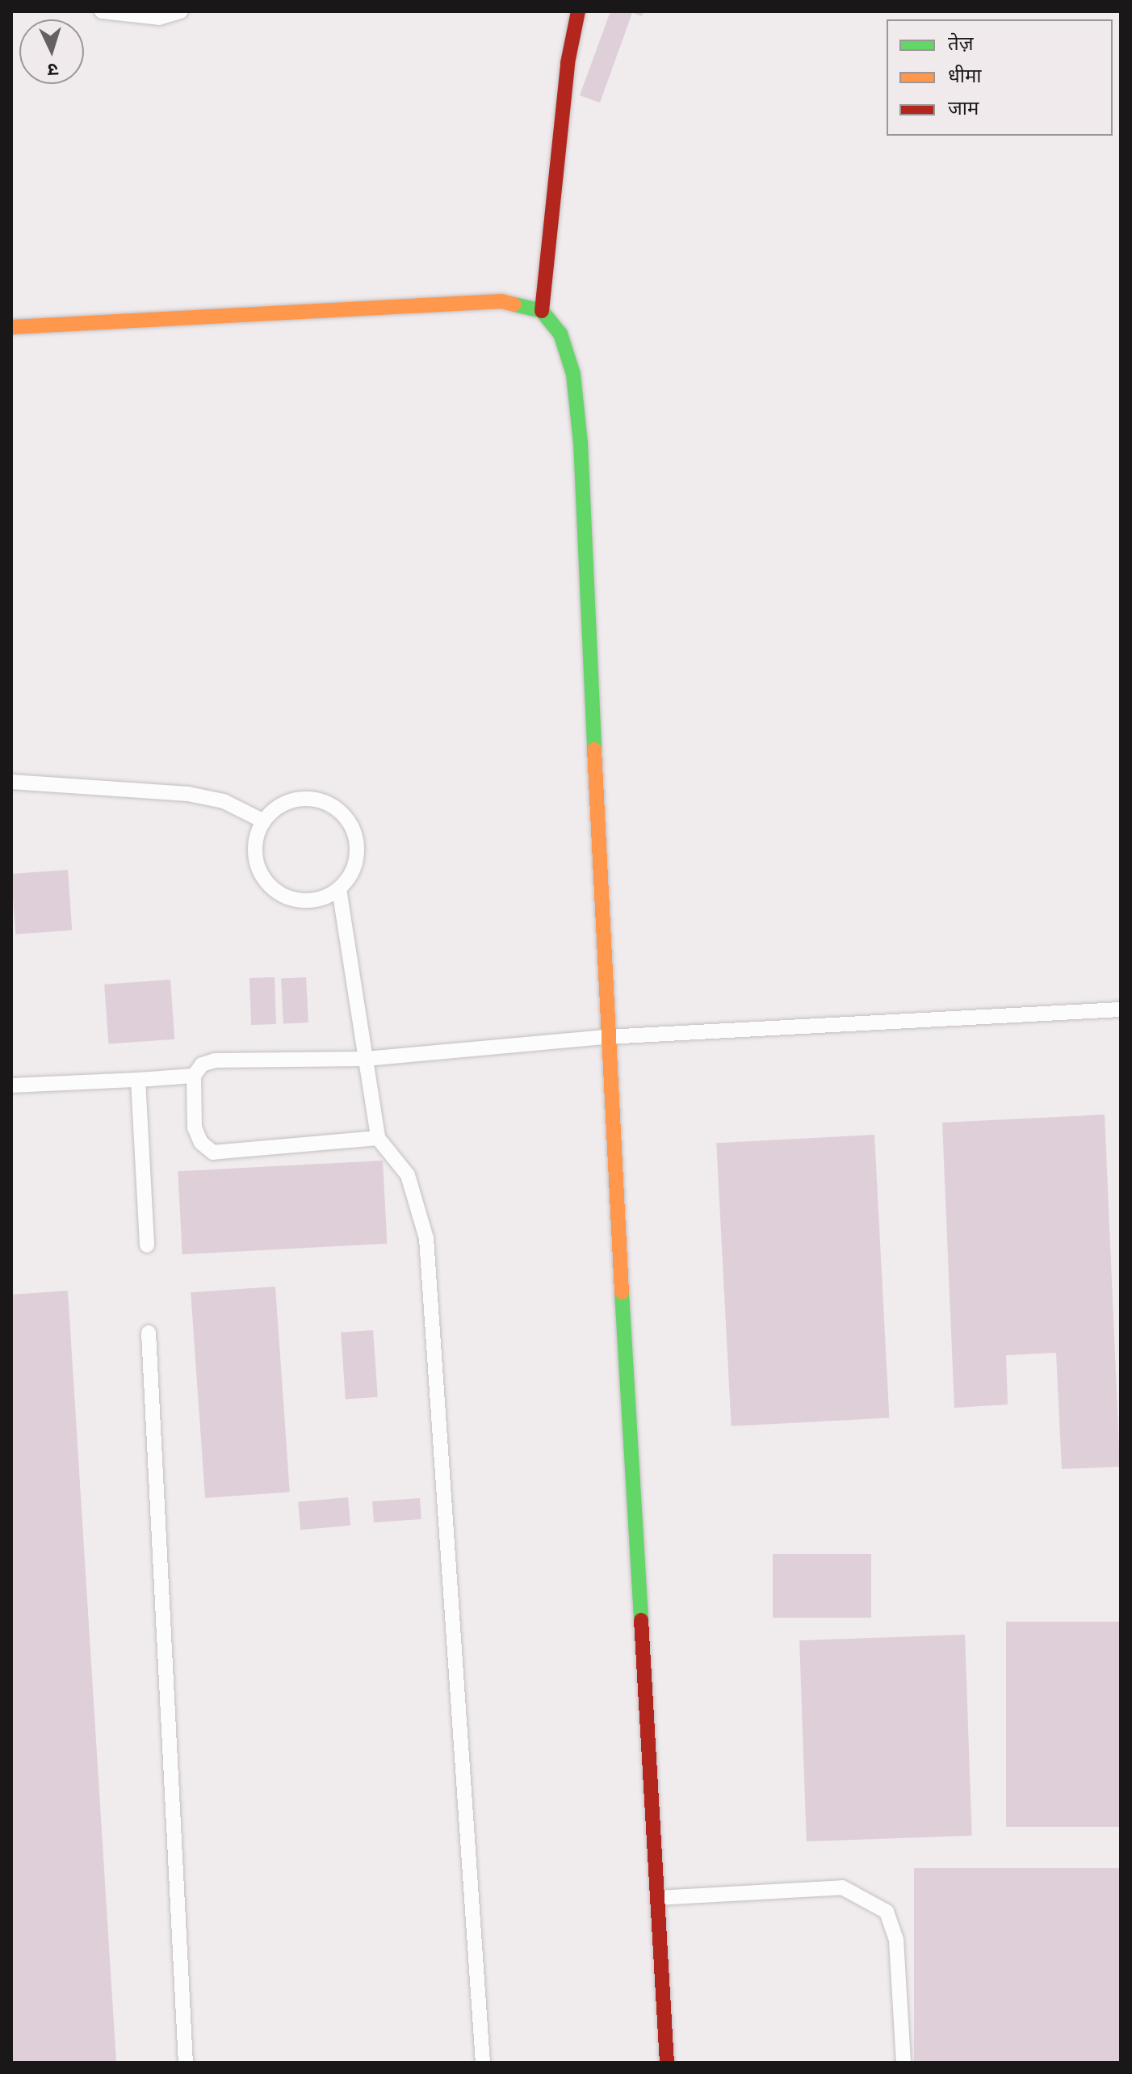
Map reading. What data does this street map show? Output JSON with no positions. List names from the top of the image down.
{
  "legend": ["तेज़", "धीमा", "जाम"],
  "north": "bottom"
}
